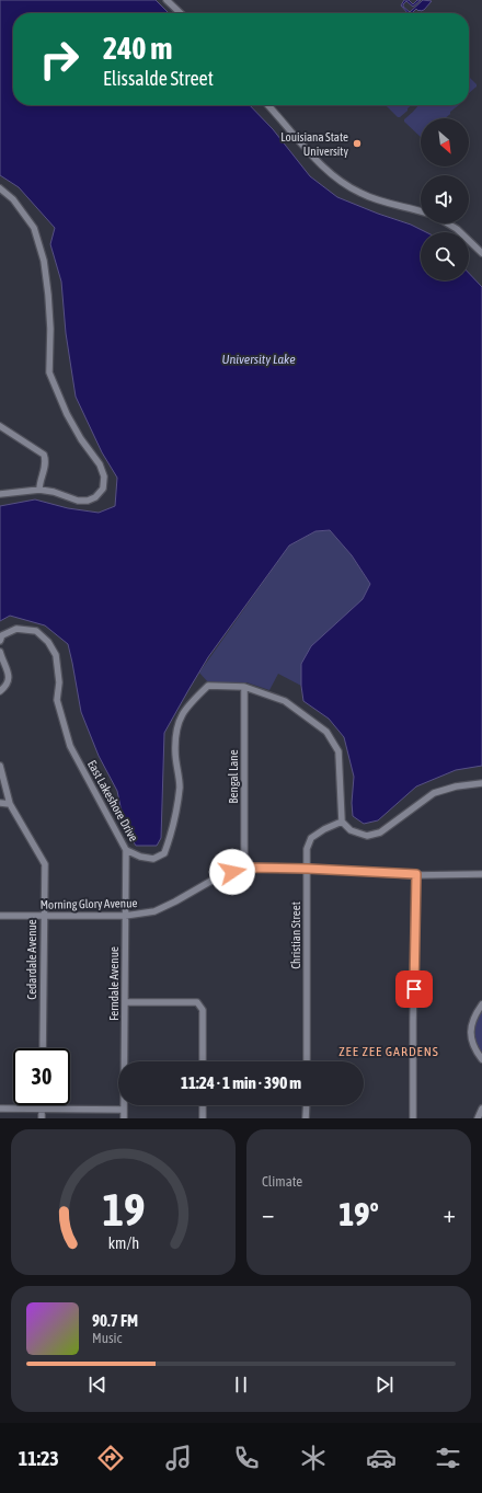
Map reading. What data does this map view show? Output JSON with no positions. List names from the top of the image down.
{
  "streets": {
    "street": [
      "Bengal Lane",
      "East Lakeshore Drive",
      "Morning Glory Avenue",
      "Christian Street",
      "Cedardale Avenue",
      "Ferndale Avenue"
    ]
  },
  "crossings": [
    ["Bengal Lane", "East Lakeshore Drive"],
    ["Bengal Lane", "Morning Glory Avenue"],
    ["East Lakeshore Drive", "Christian Street"],
    ["East Lakeshore Drive", "Ferndale Avenue"],
    ["Morning Glory Avenue", "Christian Street"],
    ["Morning Glory Avenue", "Cedardale Avenue"],
    ["Morning Glory Avenue", "Ferndale Avenue"]
  ],
  "districts": ["ZEE ZEE GARDENS"],
  "water": ["University Lake"],
  "places": ["Louisiana State University"],
  "north": "bottom right",
  "page": {
    "turn": ["240 m", "Elissalde Street"],
    "limit": "30",
    "trip": "11:24 · 1 min · 390 m",
    "tile": "Climate",
    "heat": ["−", "19°", "+"],
    "song": ["90.7 FM", "Music"],
    "tabs": "11:23",
    "gauge": ["19", "km/h"]
  }
}
